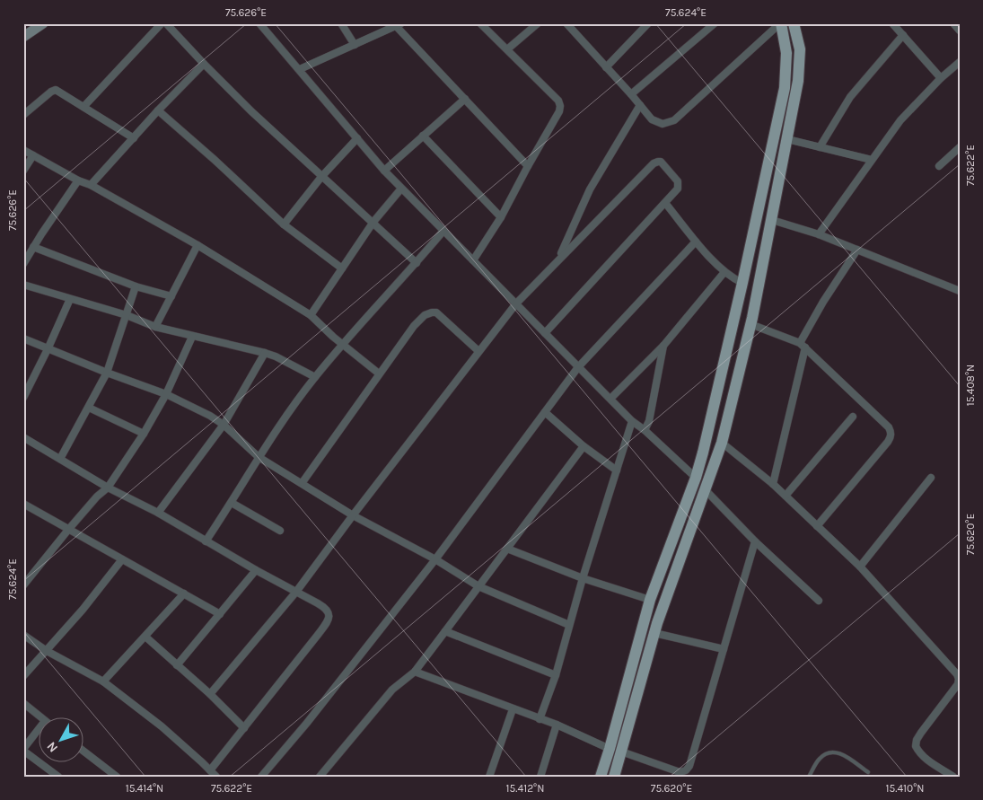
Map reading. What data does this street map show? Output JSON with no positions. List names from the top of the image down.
{
  "north": "bottom left",
  "coordinates": [
    "75.626°E",
    "75.624°E",
    "75.622°E",
    "15.408°N",
    "75.620°E",
    "15.414°N",
    "15.412°N",
    "15.410°N"
  ]
}
